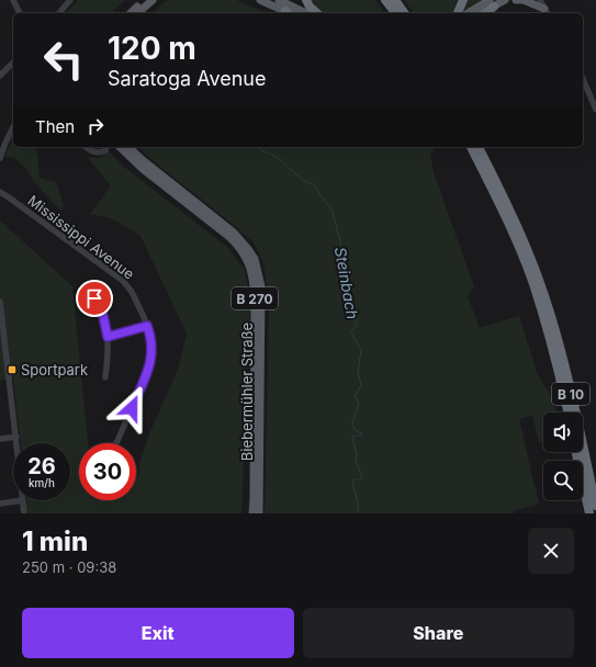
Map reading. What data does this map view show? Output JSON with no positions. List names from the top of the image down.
{
  "streets": {
    "highway": ["B 10"],
    "main road": ["B 270", "Biebermühler Straße"],
    "street": ["Mississippi Avenue"]
  },
  "water": ["Steinbach"],
  "places": {
    "transit": ["Sportpark"]
  },
  "page": {
    "turn": ["120 m", "Saratoga Avenue"],
    "then": "Then",
    "speed": "26 km/h",
    "limit": "30",
    "heading": ["1 min", "250 m · 09:38"],
    "buttons": ["Exit", "Share"]
  }
}
